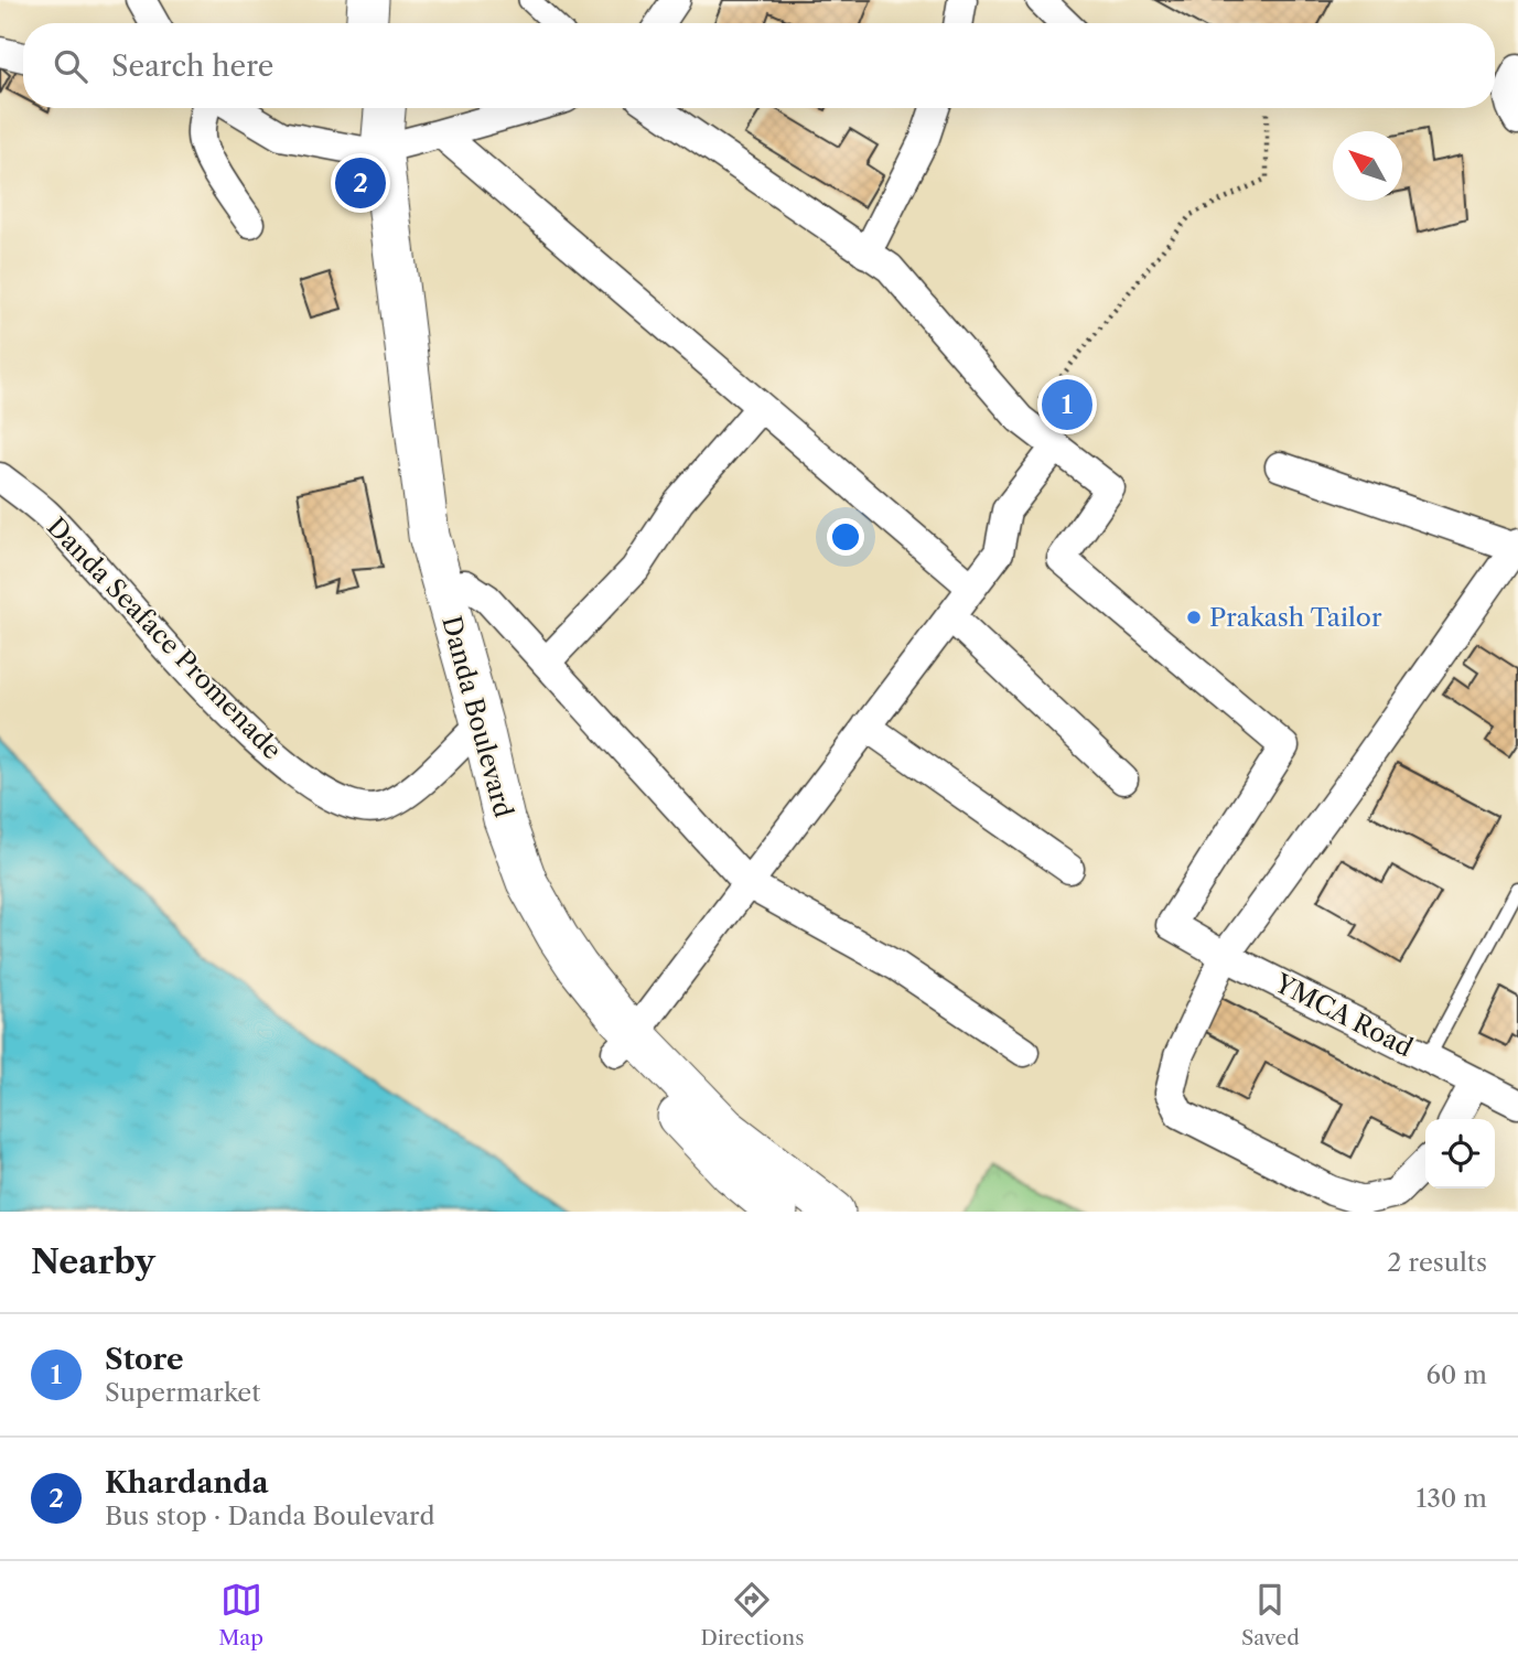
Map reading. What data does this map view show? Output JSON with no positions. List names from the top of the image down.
{
  "streets": {
    "main road": ["Danda Boulevard"],
    "street": ["Danda Seaface Promenade", "YMCA Road"]
  },
  "crossings": [
    ["Danda Seaface Promenade", "Danda Boulevard"]
  ],
  "places": ["Prakash Tailor"],
  "north": "top left",
  "page": {
    "search": "Search here",
    "pins": ["2", "1"],
    "heading": ["Nearby", "2 results"],
    "list": [
      {
        "mark": "1",
        "name": "Store",
        "note": "Supermarket",
        "value": "60 m"
      },
      {
        "mark": "2",
        "name": "Khardanda",
        "note": "Bus stop · Danda Boulevard",
        "value": "130 m"
      }
    ],
    "nav": ["Map", "Directions", "Saved"]
  }
}
